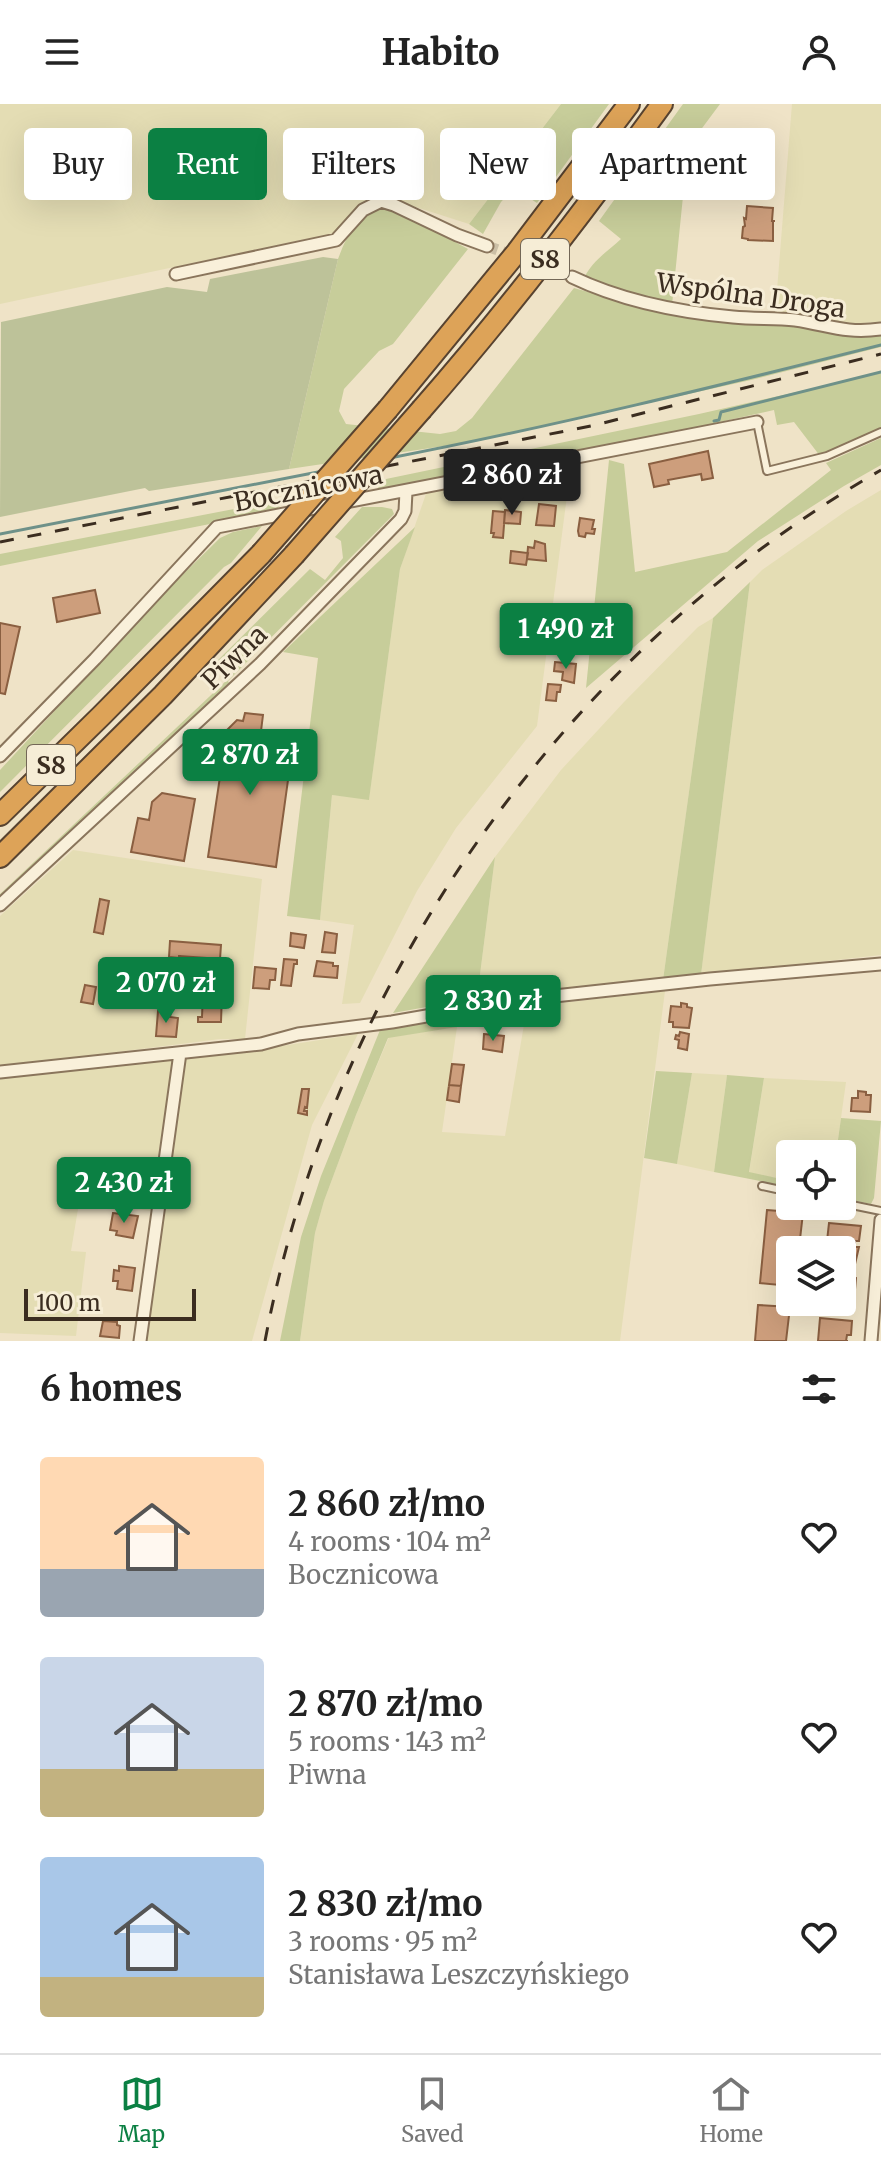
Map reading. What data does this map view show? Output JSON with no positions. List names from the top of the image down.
{
  "streets": {
    "highway": ["S8"],
    "street": ["Wspólna Droga", "Bocznicowa", "Piwna"]
  },
  "crossings": [
    ["Bocznicowa", "Piwna"]
  ],
  "scale_bar": "100 m",
  "page": {
    "header": "Habito",
    "chip": [
      "Buy",
      "Rent",
      "Filters",
      "New",
      "Apartment"
    ],
    "price": [
      "2 860 zł",
      "1 490 zł",
      "2 870 zł",
      "2 070 zł",
      "2 830 zł",
      "2 430 zł"
    ],
    "scale": "100 m",
    "heading": "6 homes",
    "list": [
      {
        "name": "2 860 zł/mo",
        "note": "4 rooms · 104 m² · Bocznicowa"
      },
      {
        "name": "2 870 zł/mo",
        "note": "5 rooms · 143 m² · Piwna"
      },
      {
        "name": "2 830 zł/mo",
        "note": "3 rooms · 95 m² · Stanisława Leszczyńskiego"
      }
    ],
    "tabs": ["Map", "Saved", "Home"]
  }
}
